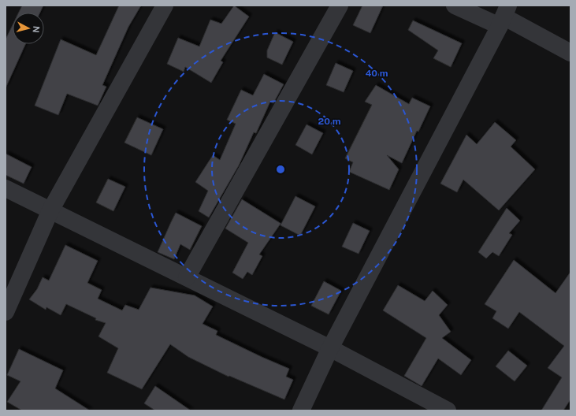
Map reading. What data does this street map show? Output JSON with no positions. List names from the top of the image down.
{
  "north": "right",
  "rings": ["40 m", "20 m"]
}
